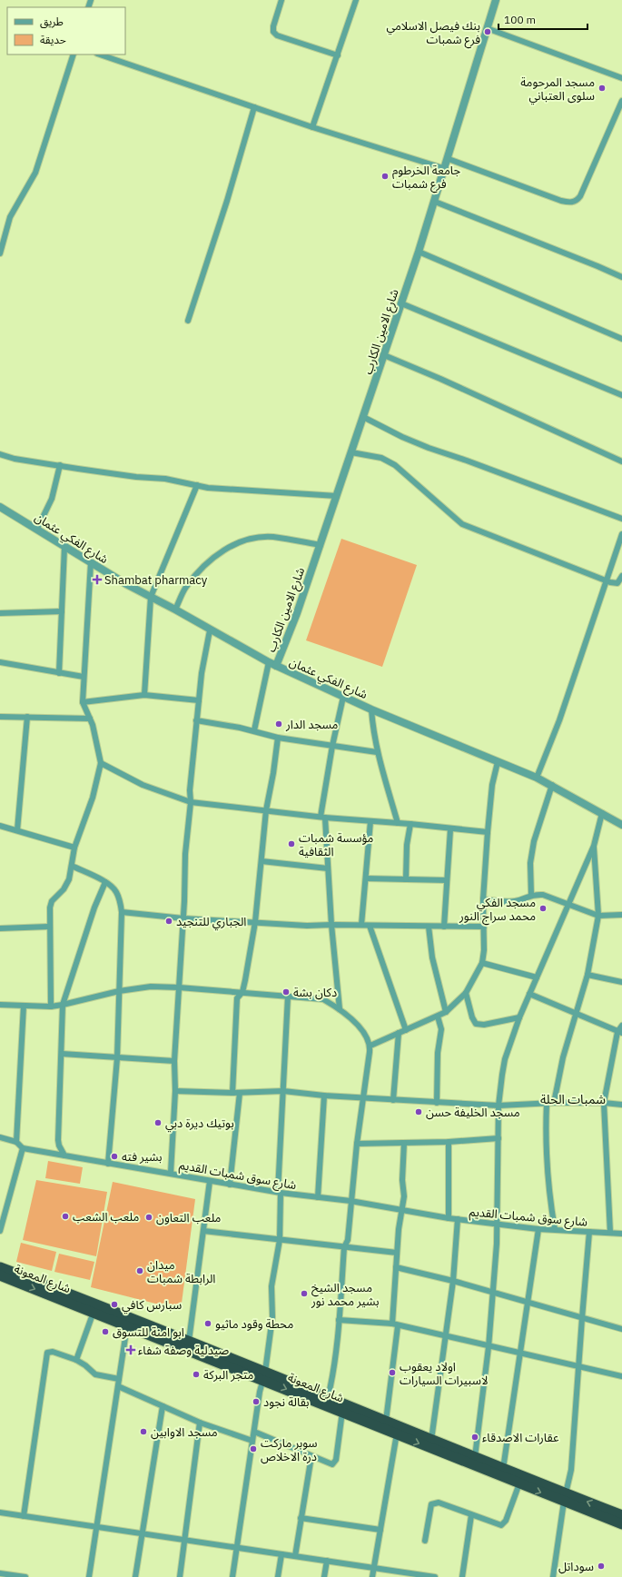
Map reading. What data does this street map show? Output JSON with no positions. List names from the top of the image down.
{
  "streets": {
    "highway": ["شارع المعونة"],
    "street": ["شارع الامين الكارب", "شارع الفكي عثمان", "شارع سوق شمبات القديم"]
  },
  "crossings": [
    ["شارع الامين الكارب", "شارع الفكي عثمان"]
  ],
  "districts": ["شمبات الحلة"],
  "places": {
    "other": [
      "بنك فيصل الاسلامي فرع شمبات",
      "مسجد المرحومة سلوى العتباني",
      "جامعة الخرطوم فرع شمبات",
      "مسجد الدار",
      "مؤسسة شمبات الثقافية",
      "مسجد الفكي محمد سراج النور",
      "الجباري للتنجيد",
      "دكان بشة",
      "مسجد الخليفة حسن",
      "بوتيك ديرة دبي",
      "بشير فته",
      "ملعب الشعب",
      "ملعب التعاون",
      "ميدان الرابطة شمبات",
      "مسجد الشيخ بشير محمد نور",
      "سبارس كافي",
      "محطة وقود ماثيو",
      "ابو امنة للتسوق",
      "اولاد يعقوب لاسبيرات السيارات",
      "متجر البركة",
      "بقالة نجود",
      "مسجد الاوابين",
      "عقارات الاصدقاء",
      "سوبر ماركت درة الاخلاص",
      "سوداتل"
    ],
    "health": ["Shambat pharmacy", "صيدلية وصفة شفاء"]
  },
  "legend": ["طريق", "حديقة"],
  "scale_bar": "100 m"
}
